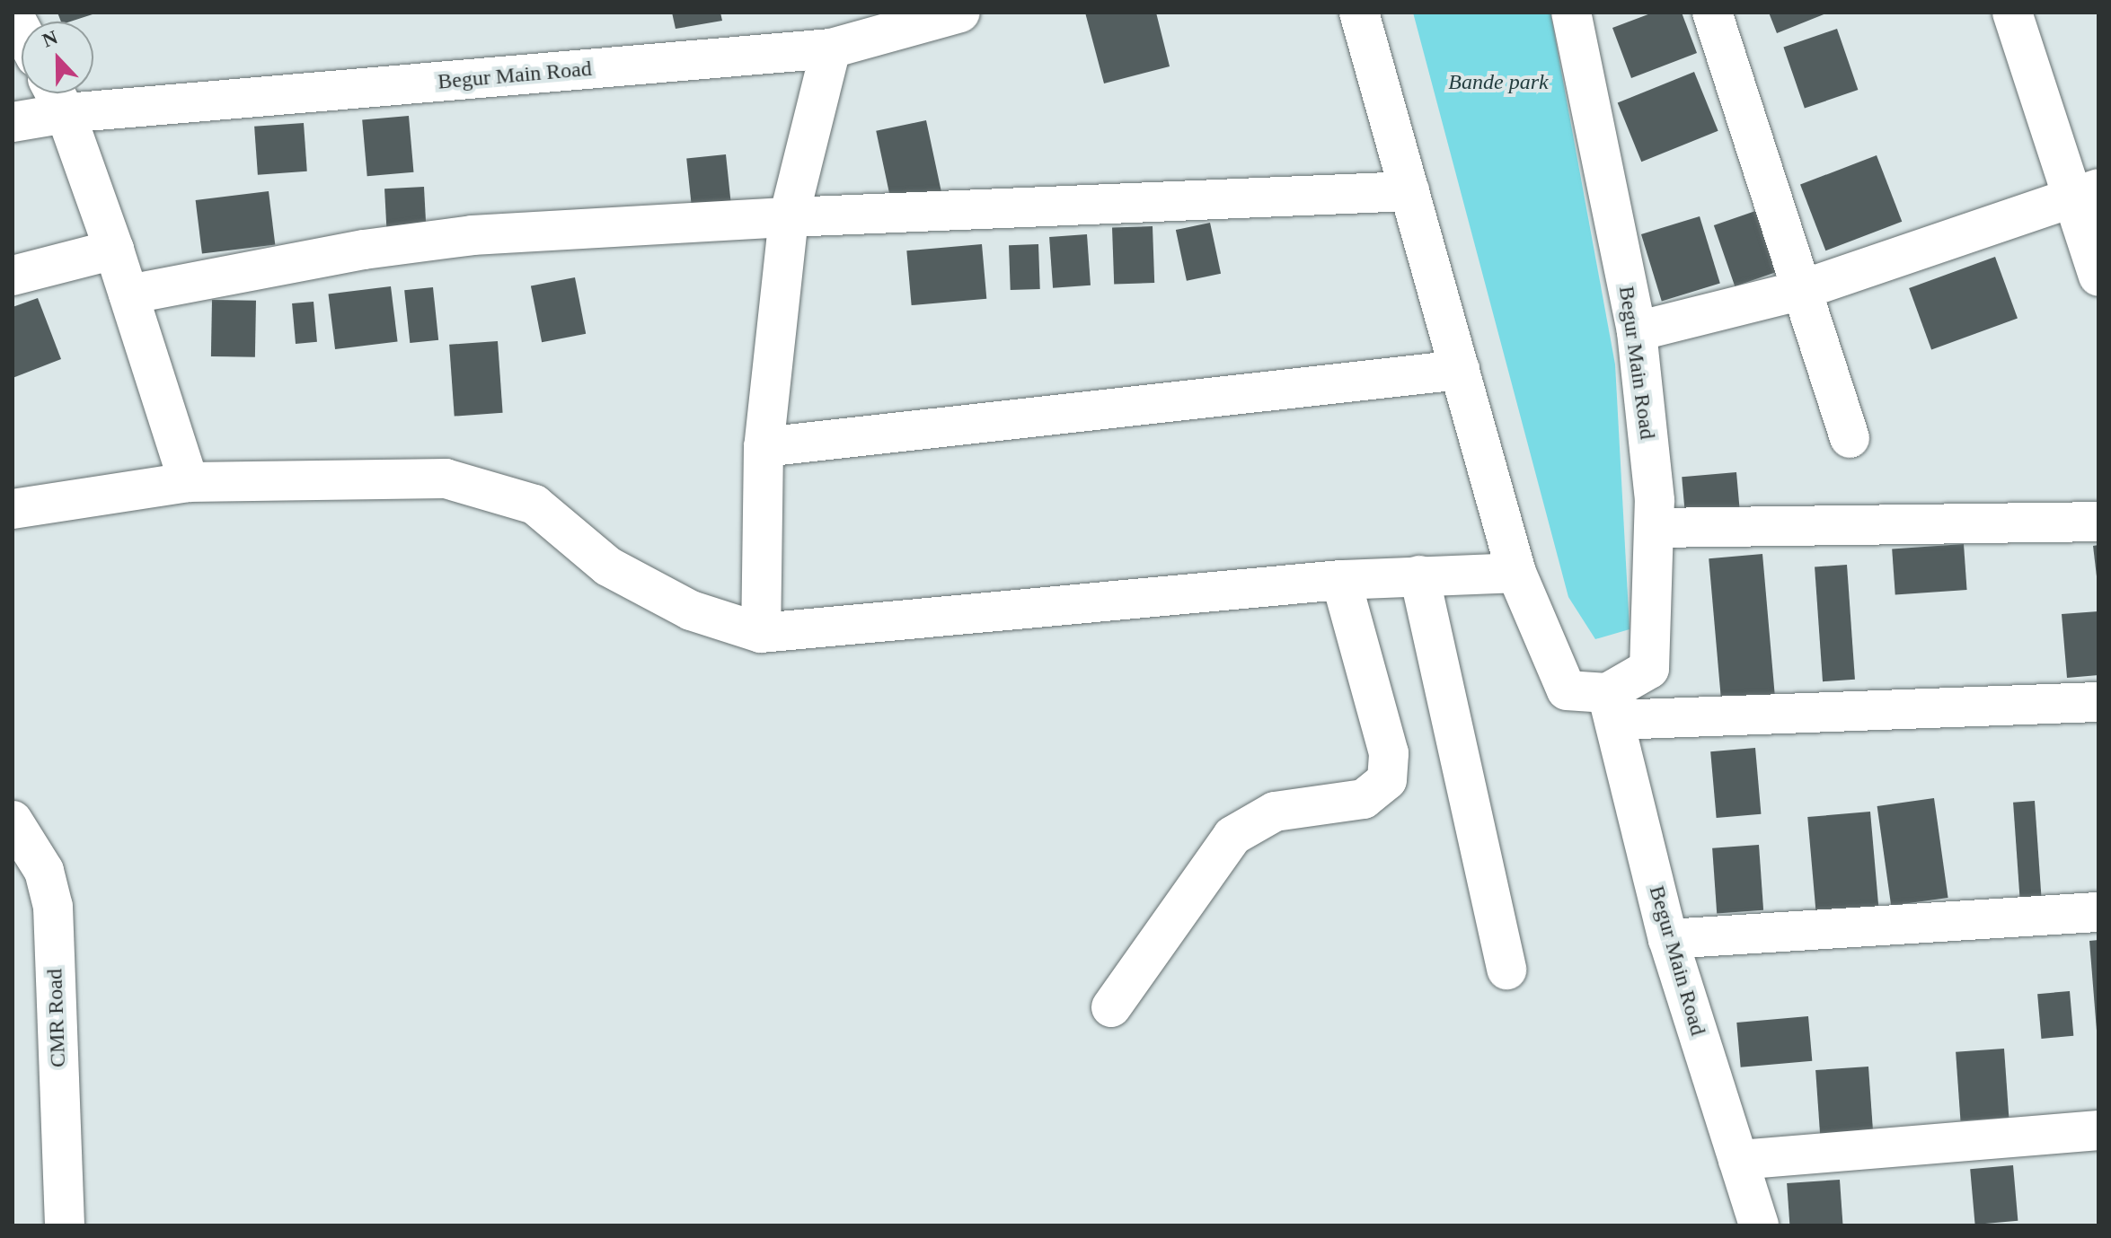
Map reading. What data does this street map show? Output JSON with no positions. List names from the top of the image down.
{
  "streets": {
    "street": ["Begur Main Road", "CMR Road"]
  },
  "parks": ["Bande park"],
  "north": "top"
}
